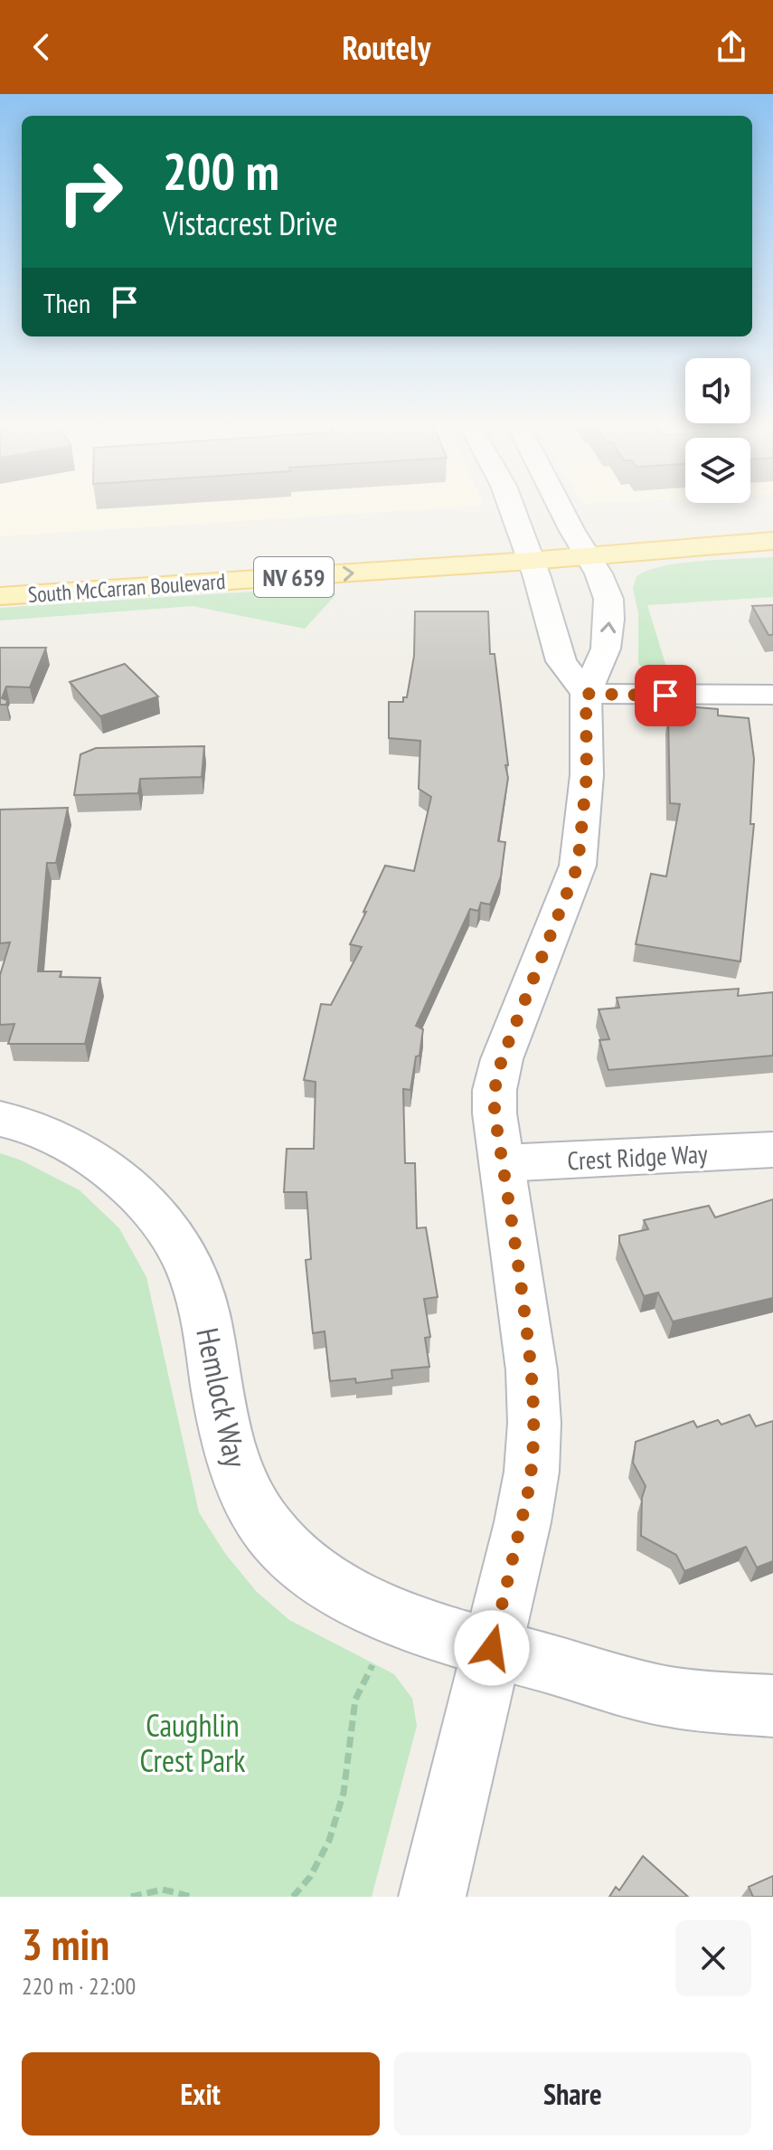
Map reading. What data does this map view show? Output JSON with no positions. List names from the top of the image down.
{
  "streets": {
    "main road": ["NV 659", "South McCarran Boulevard"],
    "street": ["Crest Ridge Way", "Hemlock Way"]
  },
  "parks": ["Caughlin Crest Park"],
  "page": {
    "header": "Routely",
    "turn": ["200 m", "Vistacrest Drive"],
    "then": "Then",
    "heading": ["3 min", "220 m · 22:00"],
    "buttons": ["Exit", "Share"]
  }
}
